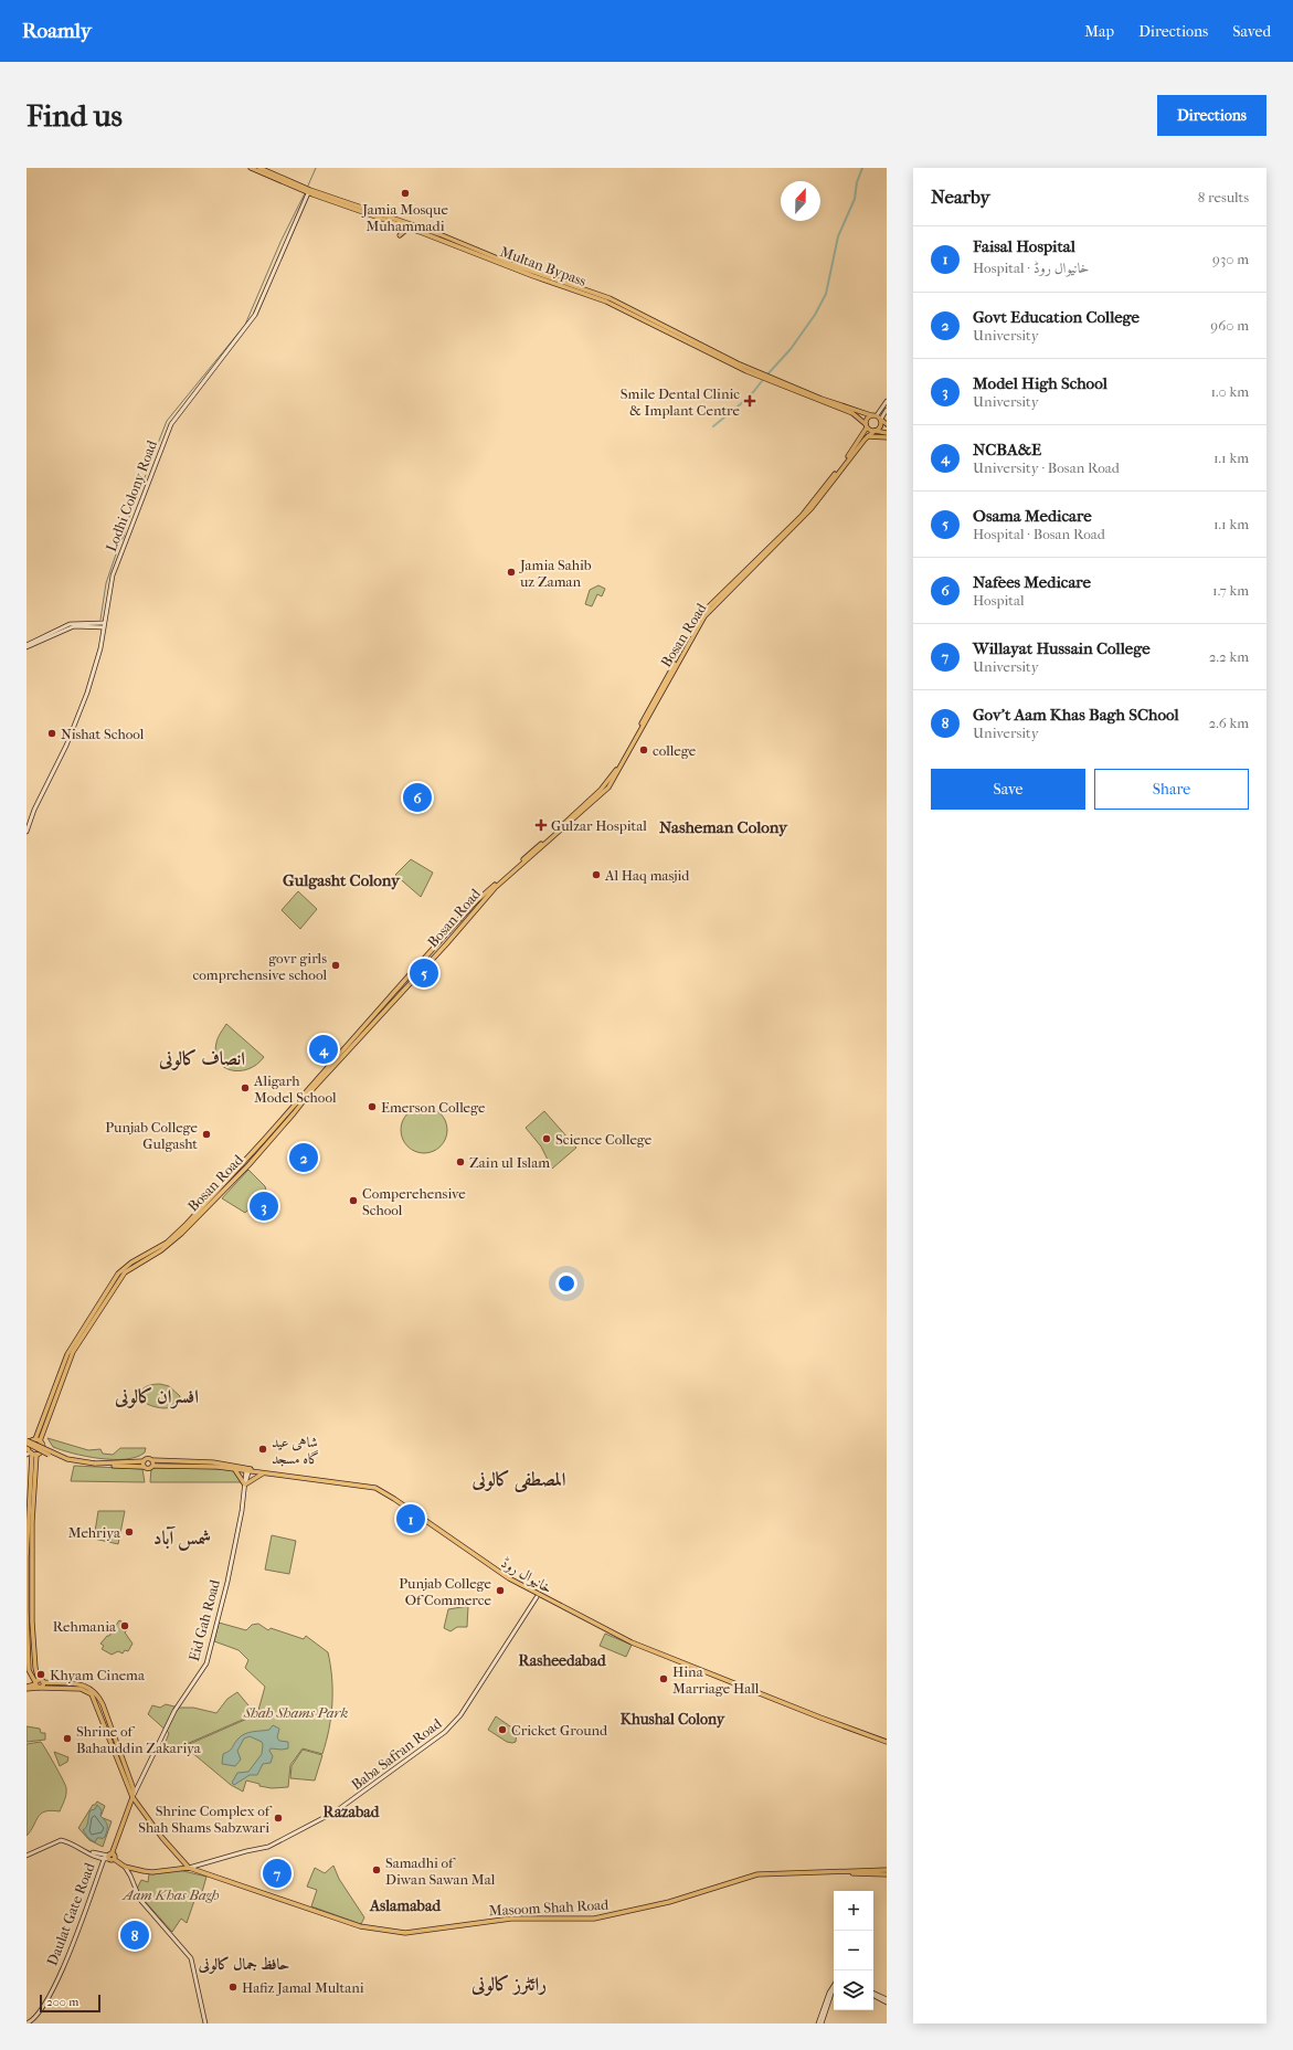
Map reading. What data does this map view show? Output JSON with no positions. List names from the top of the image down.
{
  "streets": {
    "main road": [
      "Multan Bypass",
      "Lodhi Colony Road",
      "Bosan Road",
      "خانیوال روڈ",
      "Eid Gah Road",
      "Baba Safran Road",
      "Masoom Shah Road",
      "Daulat Gate Road"
    ]
  },
  "crossings": [
    ["Multan Bypass", "Lodhi Colony Road"],
    ["خانیوال روڈ", "Eid Gah Road"],
    ["Baba Safran Road", "Masoom Shah Road"]
  ],
  "districts": [
    "Nasheman Colony",
    "Gulgasht Colony",
    "انصاف کالونی",
    "افسران کالونی",
    "المصطفی کالونی",
    "شمس آباد",
    "Rasheedabad",
    "Khushal Colony",
    "Razabad",
    "Aslamabad",
    "حافظ جمال کالونی",
    "رائٹرز کالونی"
  ],
  "parks": ["Shah Shams Park", "Aam Khas Bagh"],
  "places": {
    "other": [
      "Jamia Mosque Muhammadi",
      "Jamia Sahib uz Zaman",
      "Nishat School",
      "college",
      "Al Haq masjid",
      "govr girls comprehensive school",
      "Aligarh Model School",
      "Emerson College",
      "Punjab College Gulgasht",
      "Science College",
      "Zain ul Islam",
      "Comperehensive School",
      "شاہی عید گاہ مسجد",
      "Mehriya",
      "Punjab College Of Commerce",
      "Rehmania",
      "Khyam Cinema",
      "Hina Marriage Hall",
      "Cricket Ground",
      "Shrine of Bahauddin Zakariya",
      "Shrine Complex of Shah Shams Sabzwari",
      "Samadhi of Diwan Sawan Mal",
      "Hafiz Jamal Multani"
    ],
    "health": ["Smile Dental Clinic & Implant Centre", "Gulzar Hospital"]
  },
  "scale_bar": "200 m",
  "north": "top",
  "page": {
    "header": "Roamly",
    "nav": ["Map", "Directions", "Saved"],
    "buttons": [
      "Directions",
      ["Save", "Share"]
    ],
    "title": "Find us",
    "heading": ["Nearby", "8 results"],
    "list": [
      {
        "mark": "1",
        "name": "Faisal Hospital",
        "note": "Hospital · خانیوال روڈ",
        "value": "930 m"
      },
      {
        "mark": "2",
        "name": "Govt Education College",
        "note": "University",
        "value": "960 m"
      },
      {
        "mark": "3",
        "name": "Model High School",
        "note": "University",
        "value": "1.0 km"
      },
      {
        "mark": "4",
        "name": "NCBA&E",
        "note": "University · Bosan Road",
        "value": "1.1 km"
      },
      {
        "mark": "5",
        "name": "Osama Medicare",
        "note": "Hospital · Bosan Road",
        "value": "1.1 km"
      },
      {
        "mark": "6",
        "name": "Nafees Medicare",
        "note": "Hospital",
        "value": "1.7 km"
      },
      {
        "mark": "7",
        "name": "Willayat Hussain College",
        "note": "University",
        "value": "2.2 km"
      },
      {
        "mark": "8",
        "name": "Gov't Aam Khas Bagh SChool",
        "note": "University",
        "value": "2.6 km"
      }
    ],
    "pins": [
      "6",
      "5",
      "4",
      "2",
      "3",
      "1",
      "7",
      "8"
    ],
    "map_buttons": ["+", "−"],
    "scale": "200 m"
  }
}
